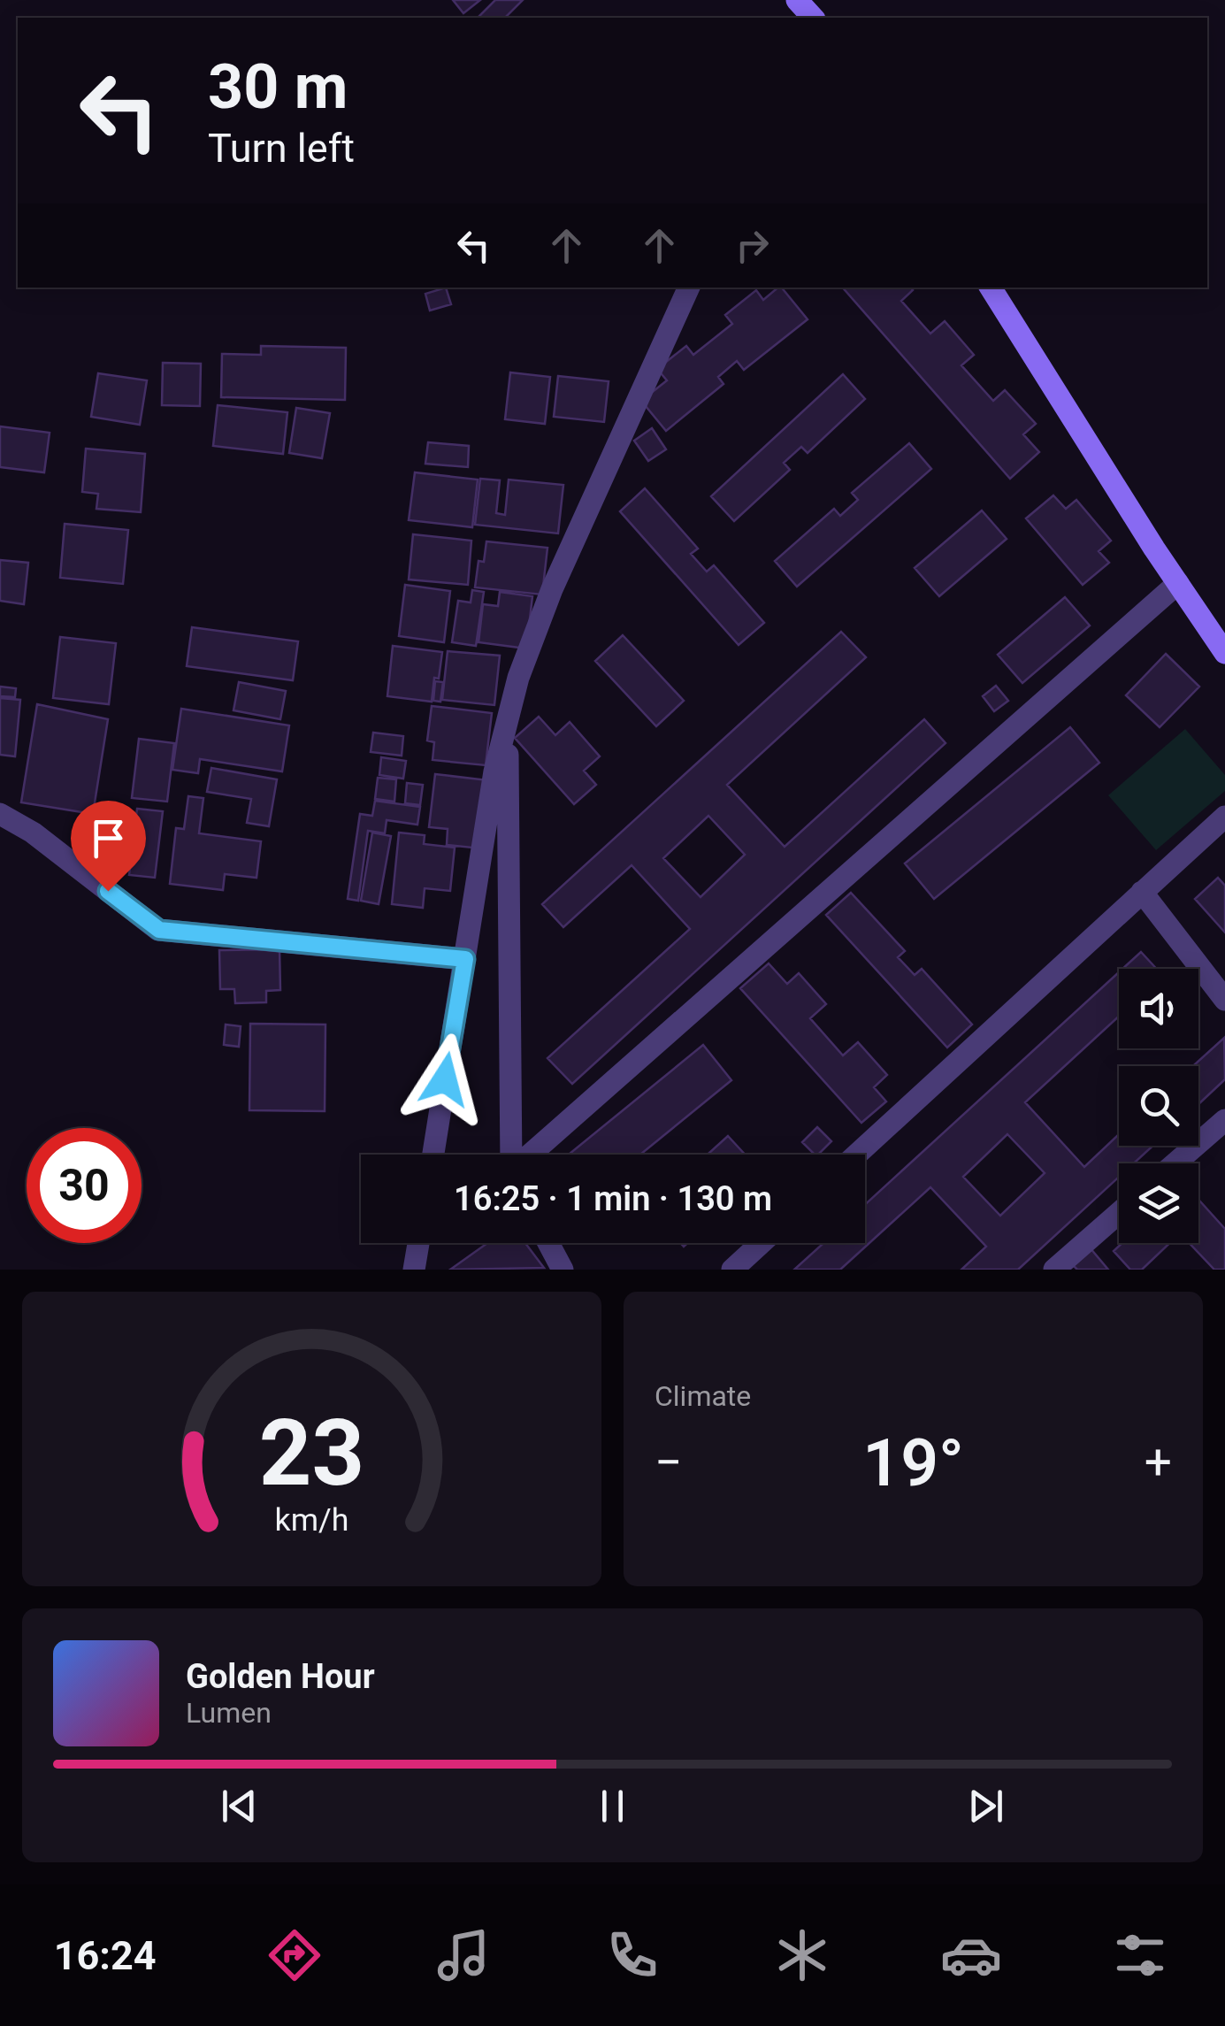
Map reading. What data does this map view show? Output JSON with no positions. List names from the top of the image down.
{
  "page": {
    "turn": ["30 m", "Turn left"],
    "limit": "30",
    "trip": "16:25 · 1 min · 130 m",
    "tile": "Climate",
    "heat": ["−", "19°", "+"],
    "song": ["Golden Hour", "Lumen"],
    "tabs": "16:24",
    "gauge": ["23", "km/h"]
  }
}
